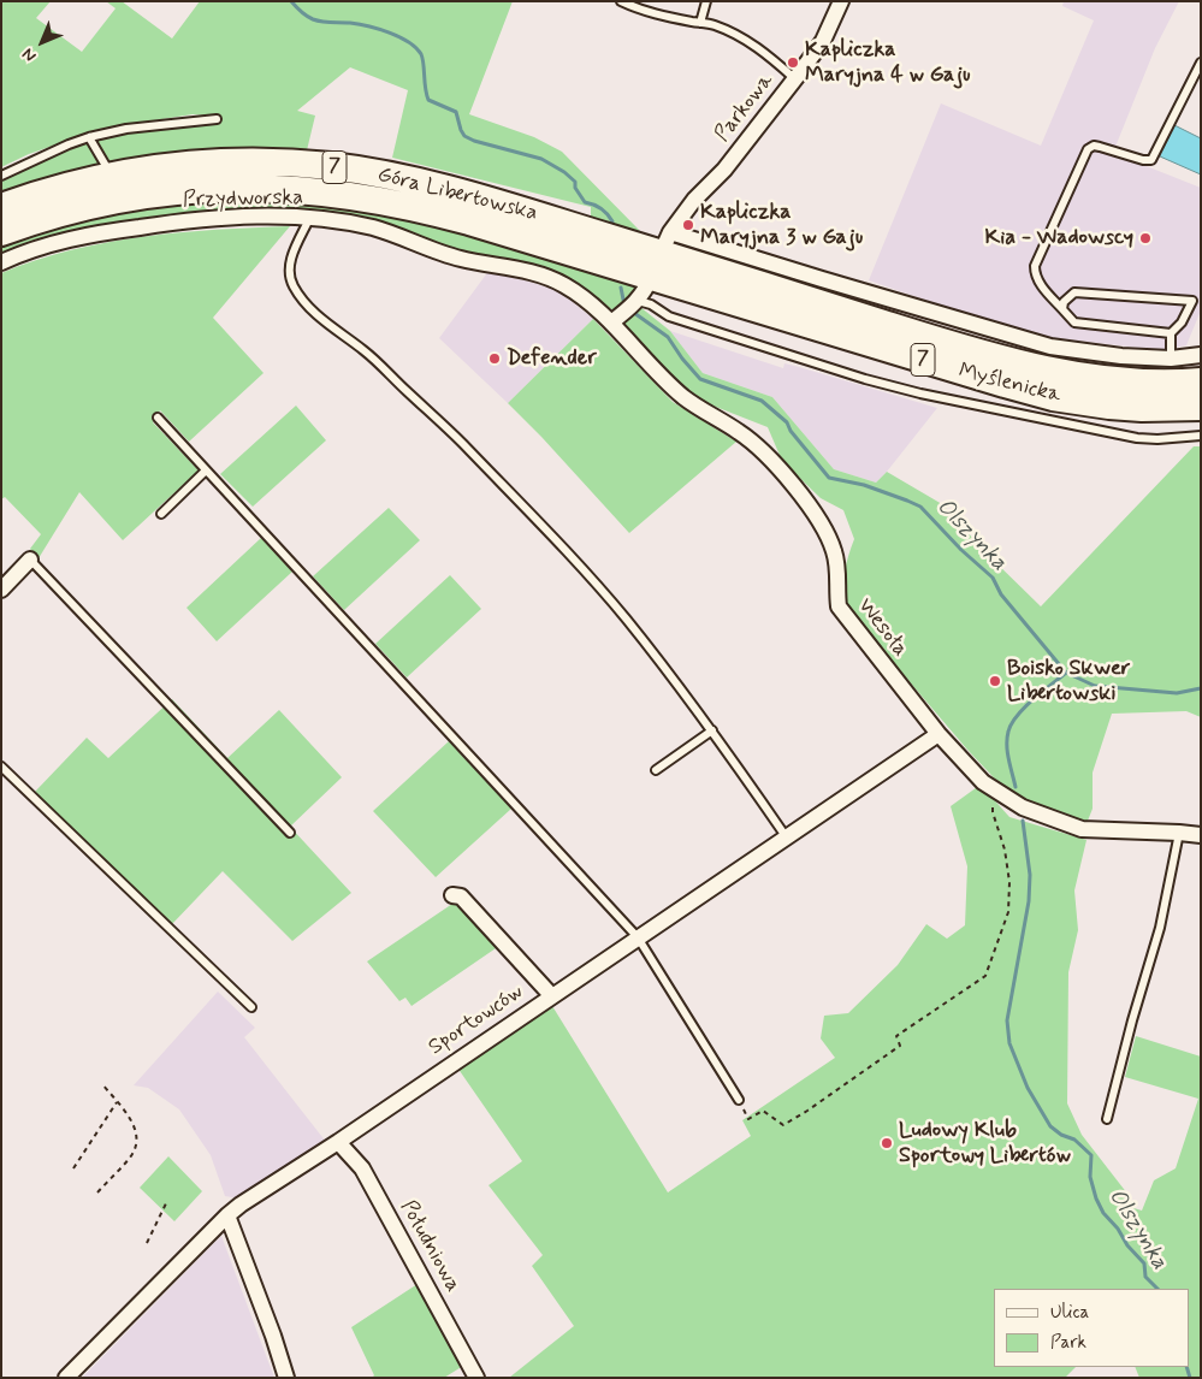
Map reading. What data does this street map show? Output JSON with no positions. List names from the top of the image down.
{
  "streets": {
    "highway": ["7", "Góra Libertowska", "Myślenicka"],
    "street": [
      "Parkowa",
      "Przydworska",
      "Wesoła",
      "Sportowców",
      "Południowa"
    ]
  },
  "crossings": [
    ["Parkowa", "Góra Libertowska"],
    ["Parkowa", "Myślenicka"],
    ["Góra Libertowska", "Myślenicka"],
    ["Przydworska", "Wesoła"],
    ["Wesoła", "Sportowców"],
    ["Sportowców", "Południowa"]
  ],
  "water": ["Olszynka"],
  "places": [
    "Kapliczka Maryjna 4 w Gaju",
    "Kapliczka Maryjna 3 w Gaju",
    "Kia - Wadowscy",
    "Defender",
    "Boisko Skwer Libertowski",
    "Ludowy Klub Sportowy Libertów"
  ],
  "legend": ["Ulica", "Park"],
  "north": "bottom left"
}
